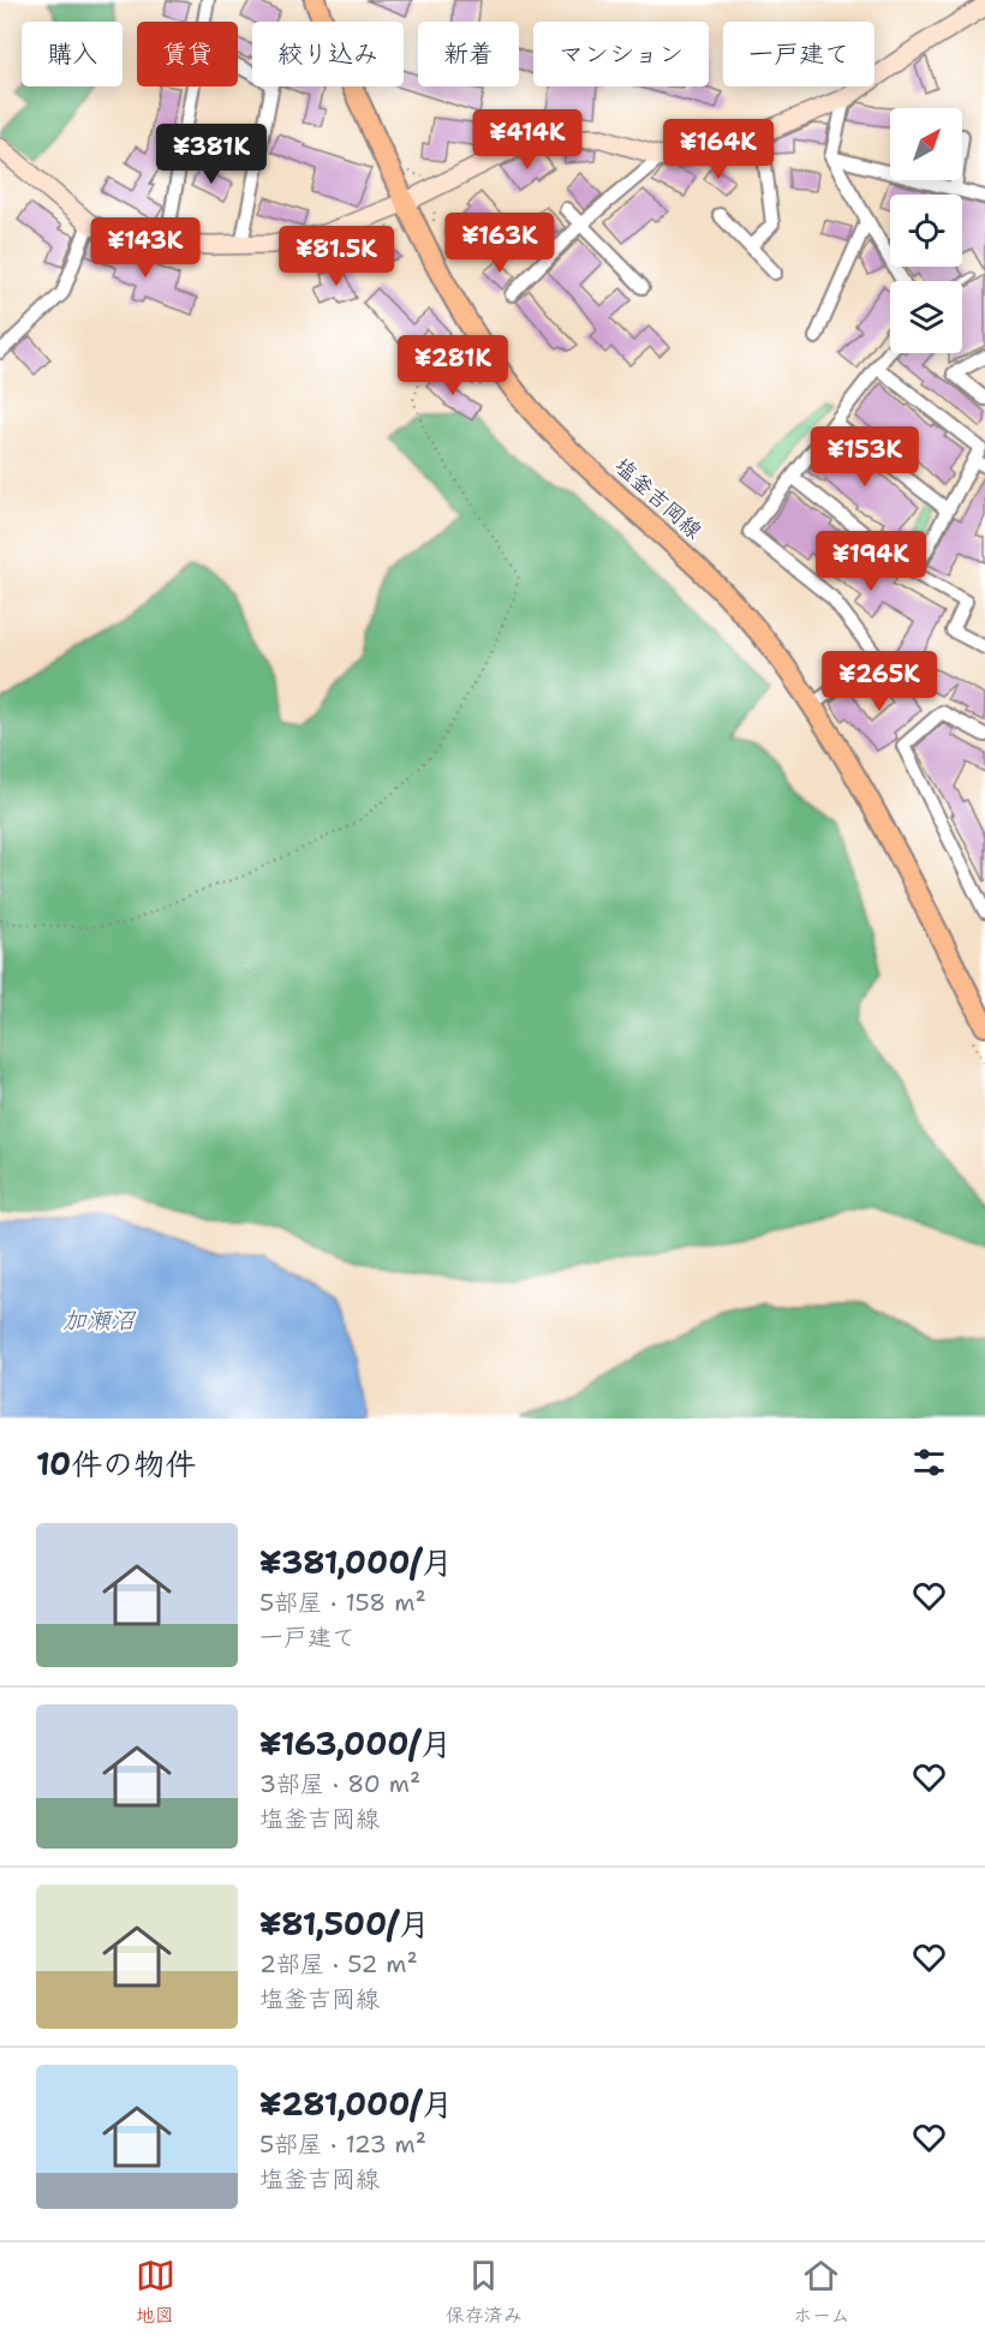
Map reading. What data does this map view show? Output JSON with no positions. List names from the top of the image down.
{
  "streets": {
    "main road": ["塩釜吉岡線"]
  },
  "water": ["加瀬沼"],
  "north": "top right",
  "page": {
    "chip": [
      "購入",
      "賃貸",
      "絞り込み",
      "新着",
      "マンション",
      "一戸建て"
    ],
    "price": [
      "¥414K",
      "¥164K",
      "¥381K",
      "¥163K",
      "¥143K",
      "¥81.5K",
      "¥281K",
      "¥153K",
      "¥194K",
      "¥265K"
    ],
    "heading": "10件の物件",
    "list": [
      {
        "name": "¥381,000/月",
        "note": "5部屋 · 158 m² · 一戸建て"
      },
      {
        "name": "¥163,000/月",
        "note": "3部屋 · 80 m² · 塩釜吉岡線"
      },
      {
        "name": "¥81,500/月",
        "note": "2部屋 · 52 m² · 塩釜吉岡線"
      },
      {
        "name": "¥281,000/月",
        "note": "5部屋 · 123 m² · 塩釜吉岡線"
      }
    ],
    "tabs": ["地図", "保存済み", "ホーム"]
  }
}
